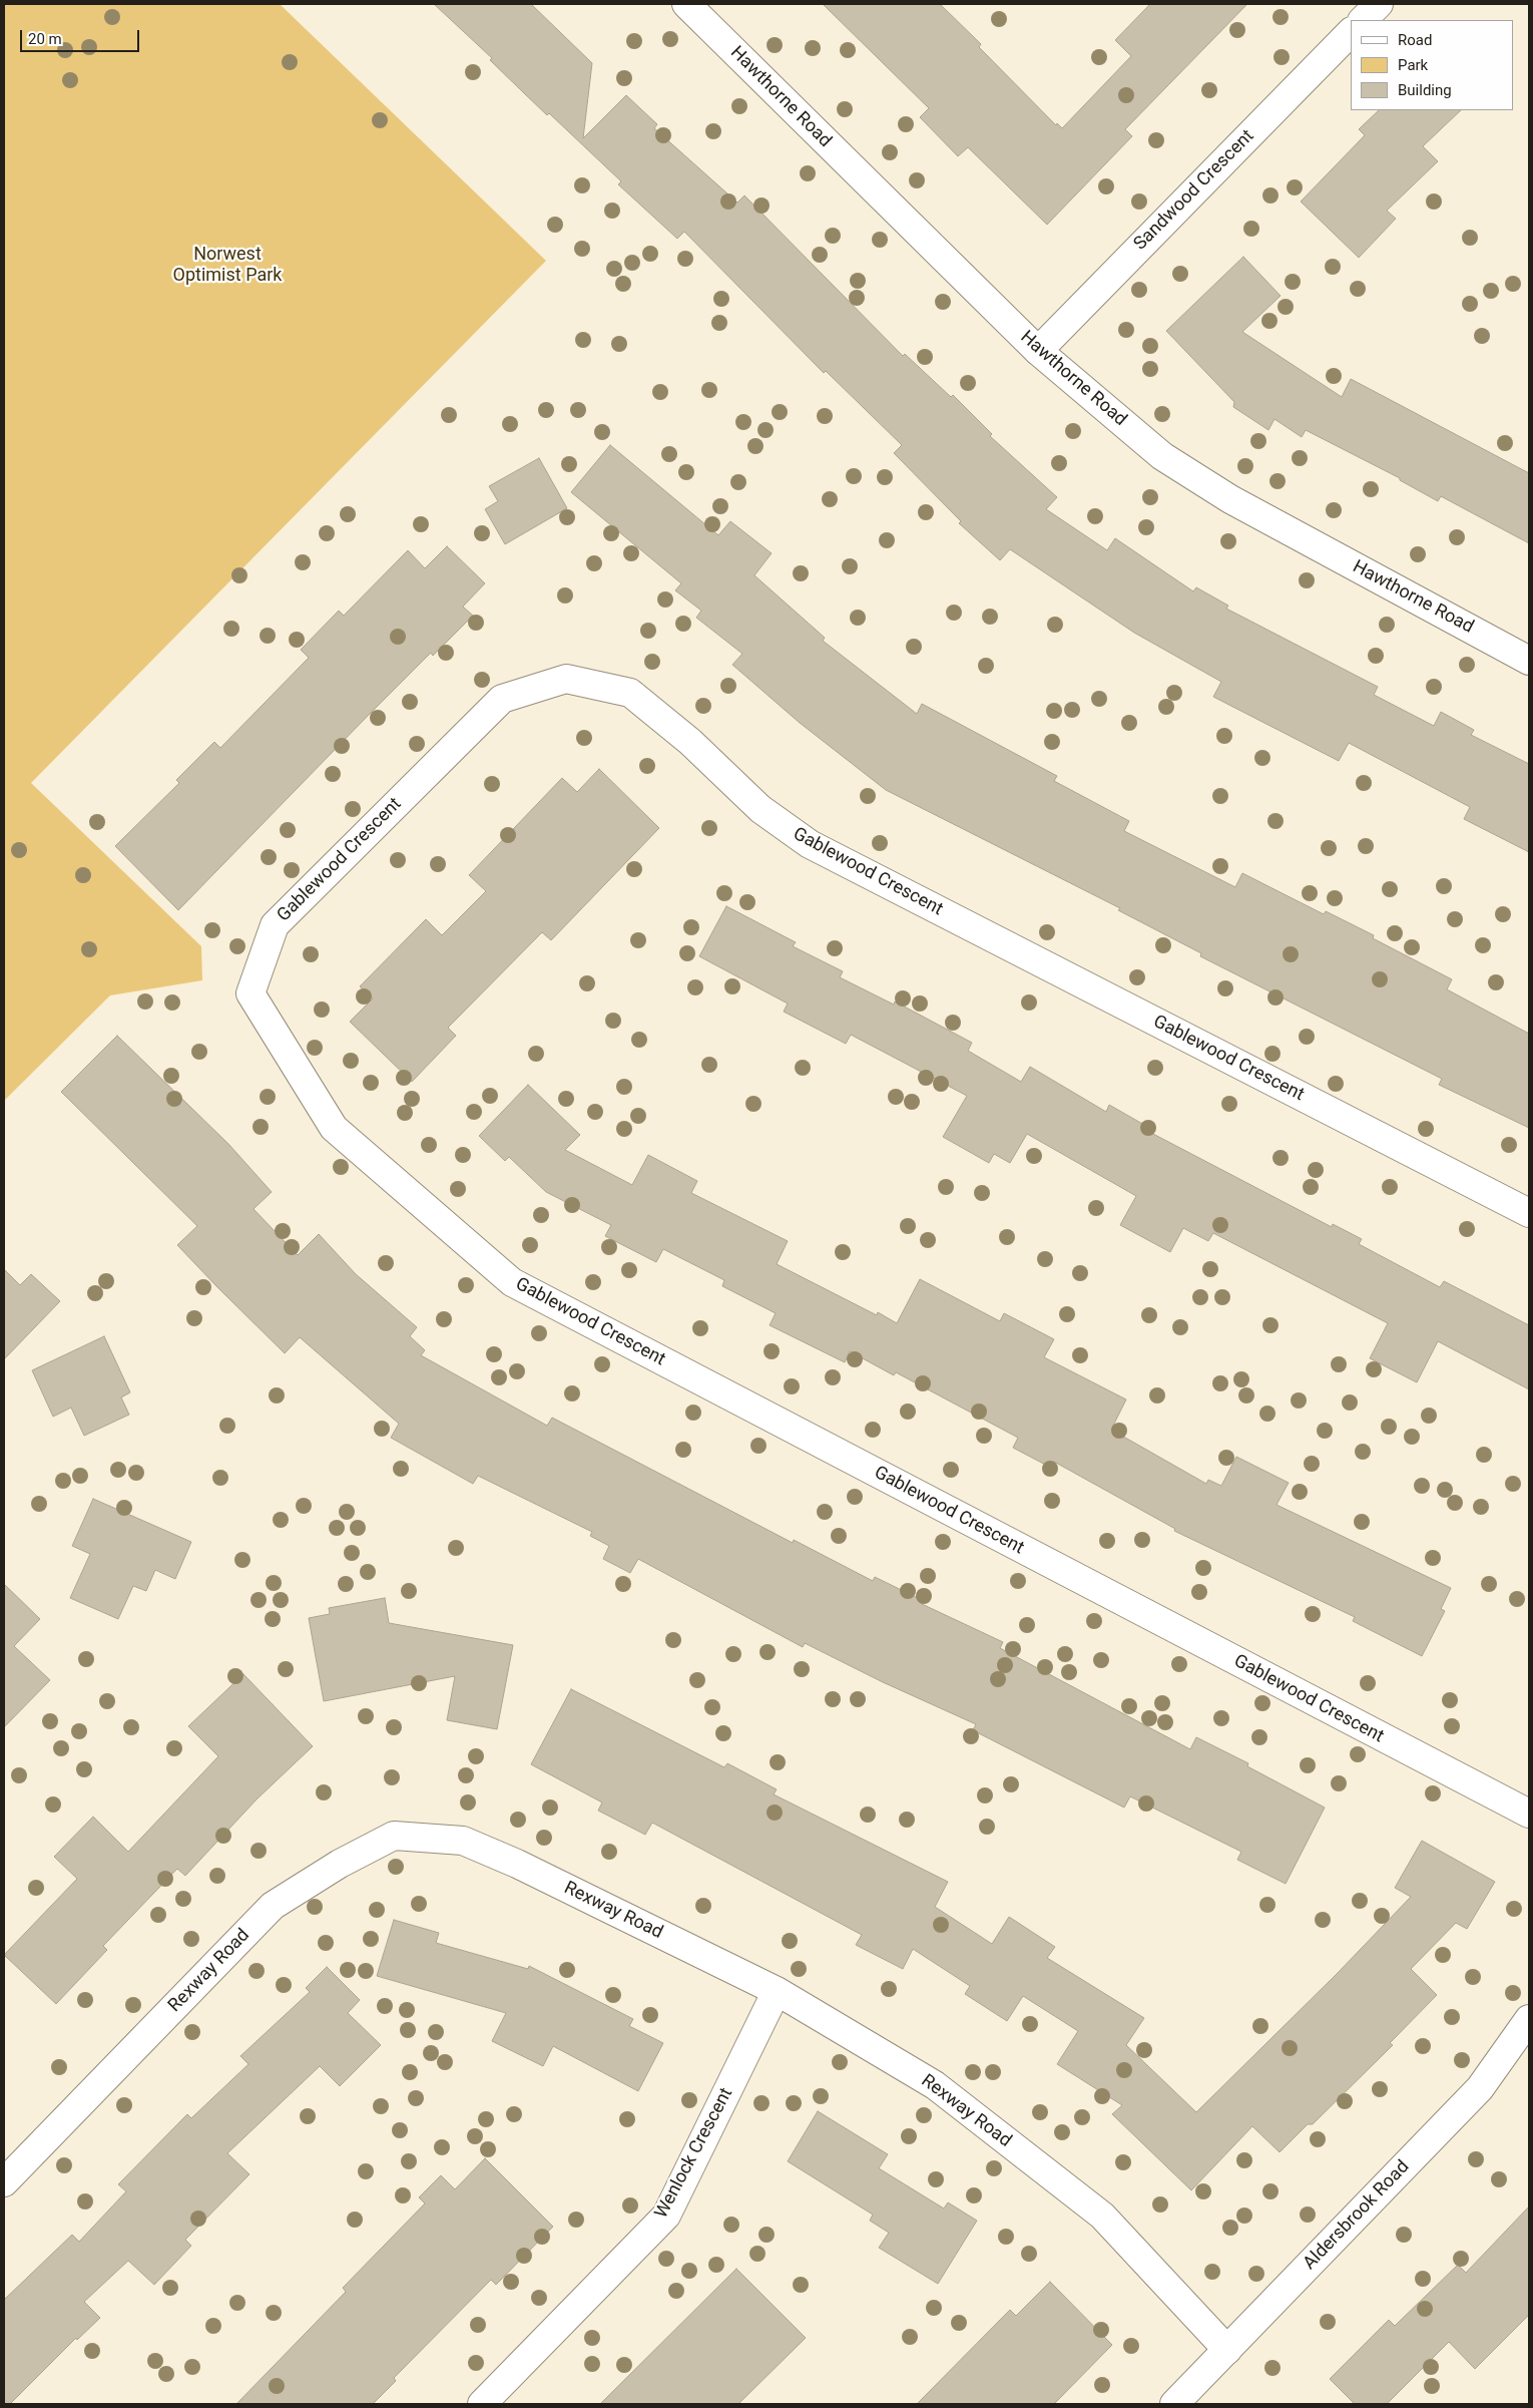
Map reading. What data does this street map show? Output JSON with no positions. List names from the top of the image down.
{
  "streets": {
    "street": [
      "Hawthorne Road",
      "Sandwood Crescent",
      "Gablewood Crescent",
      "Rexway Road",
      "Wenlock Crescent",
      "Aldersbrook Road"
    ]
  },
  "crossings": [
    ["Hawthorne Road", "Sandwood Crescent"],
    ["Rexway Road", "Wenlock Crescent"],
    ["Rexway Road", "Aldersbrook Road"]
  ],
  "parks": ["Norwest Optimist Park"],
  "legend": ["Road", "Park", "Building"],
  "scale_bar": "20 m"
}
